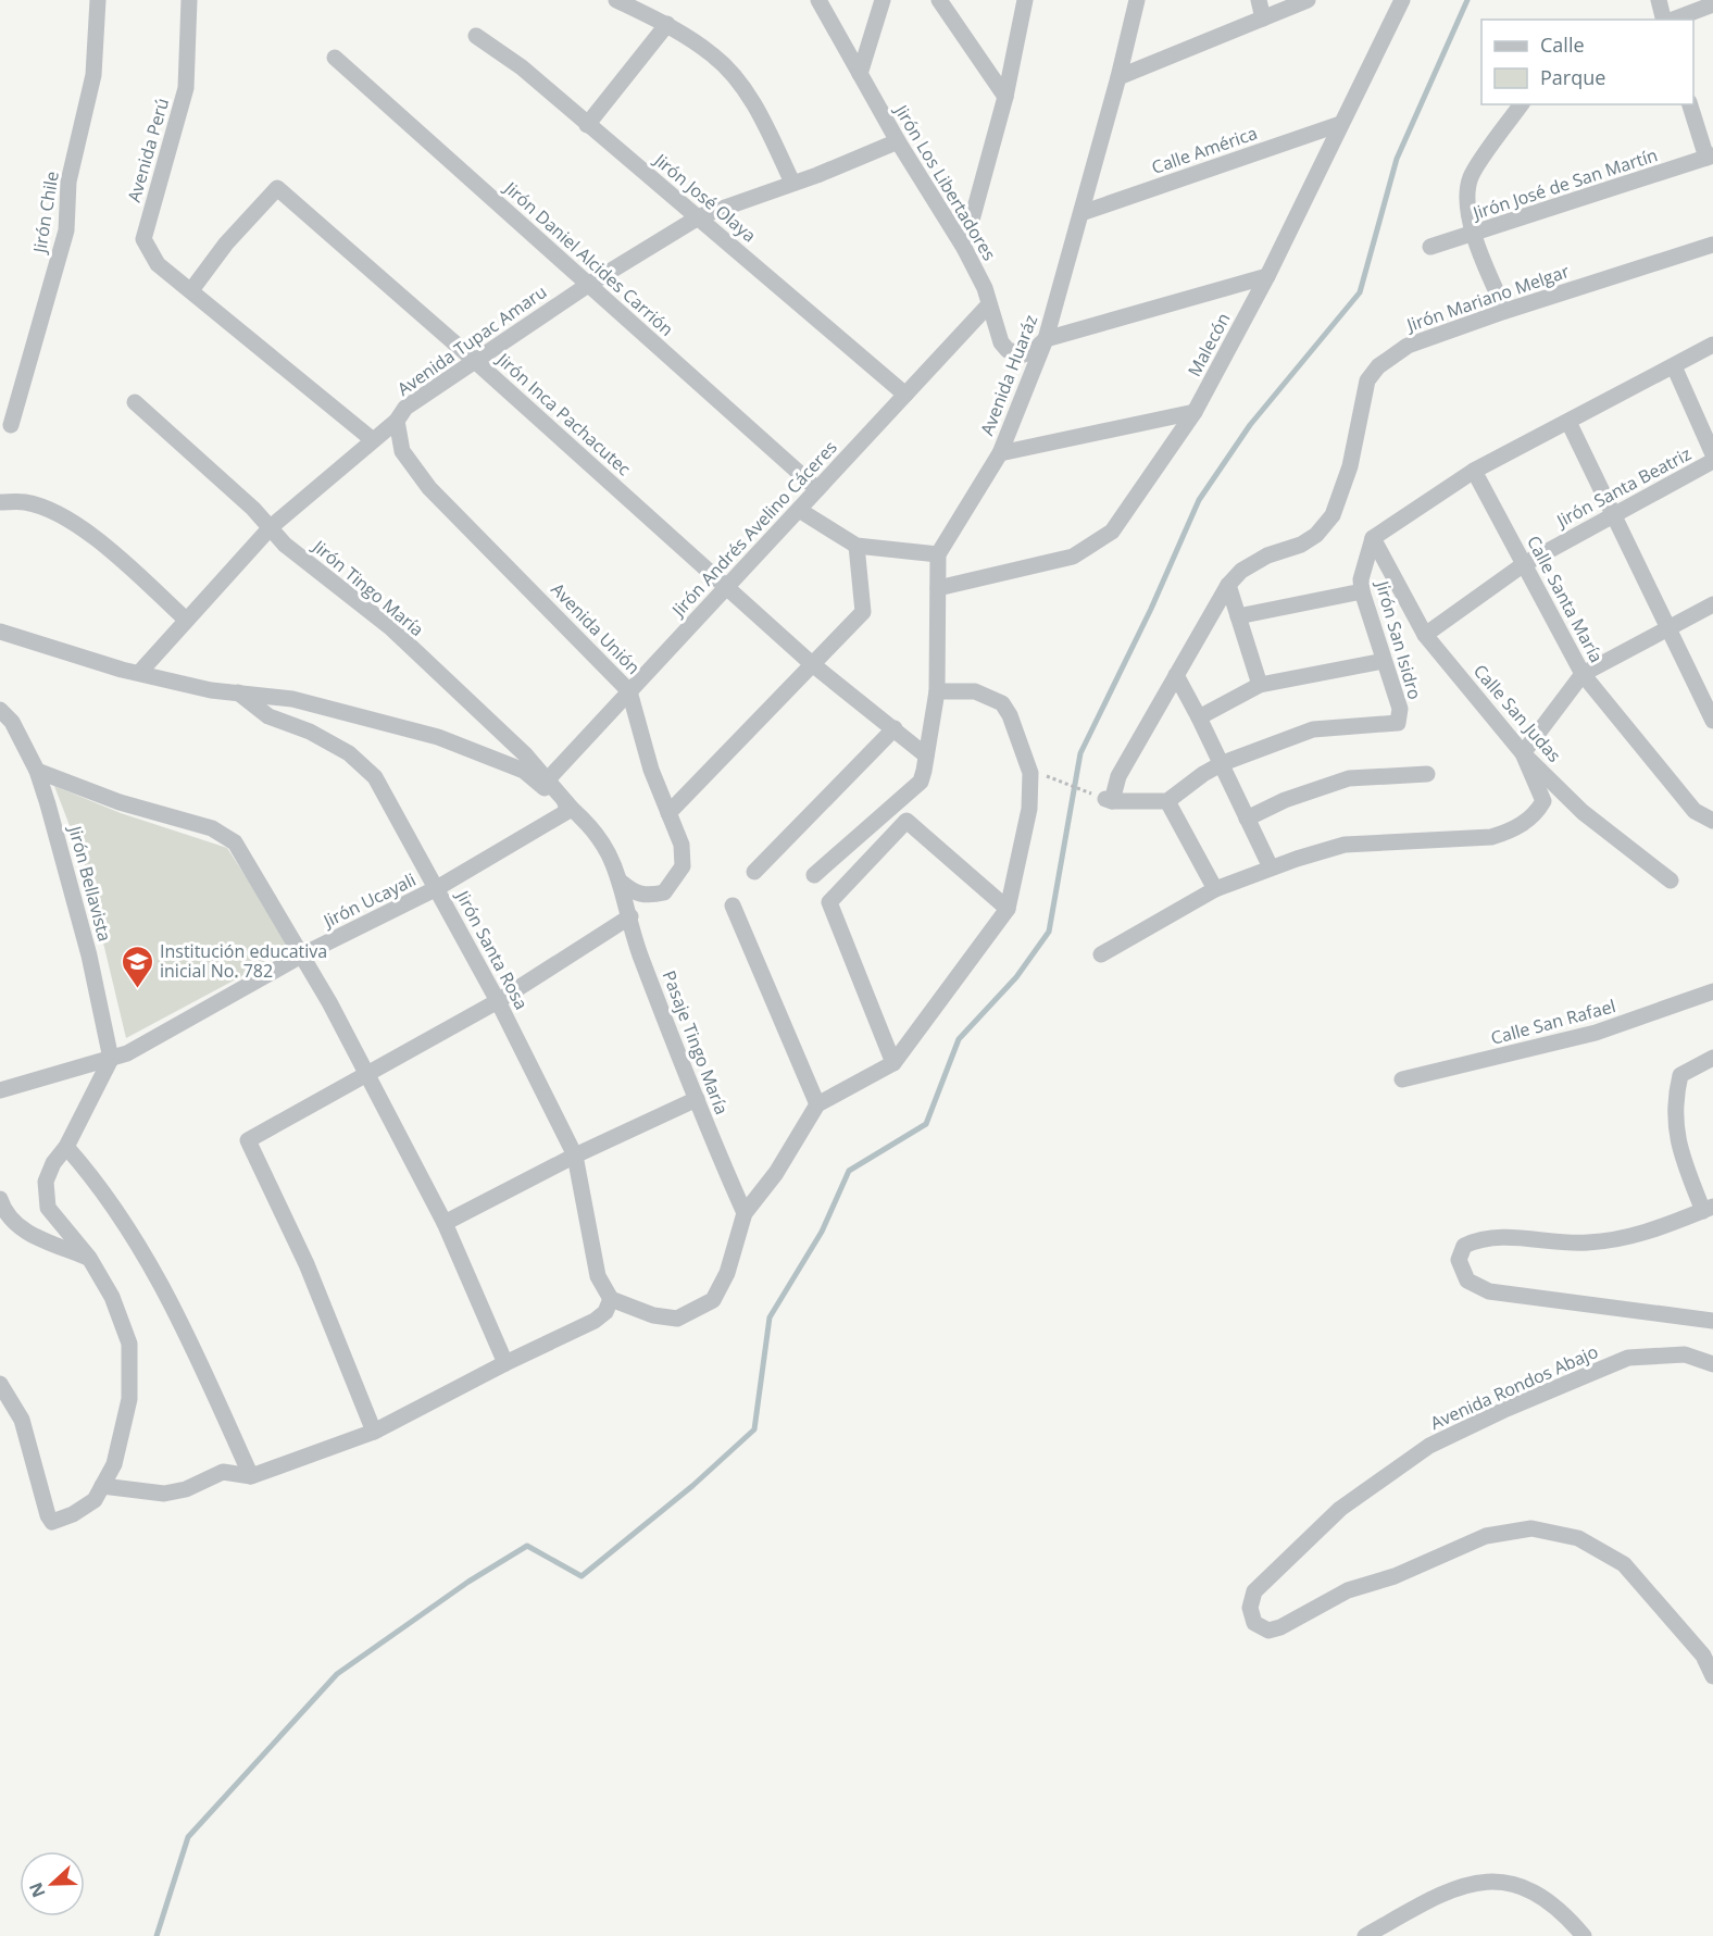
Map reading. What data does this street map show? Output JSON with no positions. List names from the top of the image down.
{
  "streets": {
    "street": [
      "Avenida Perú",
      "Calle América",
      "Jirón Los Libertadores",
      "Jirón José de San Martín",
      "Jirón José Olaya",
      "Jirón Chile",
      "Jirón Daniel Alcides Carrión",
      "Jirón Mariano Melgar",
      "Avenida Tupac Amaru",
      "Malecón",
      "Avenida Huaráz",
      "Jirón Inca Pachacutec",
      "Jirón Santa Beatriz",
      "Jirón Andrés Avelino Cáceres",
      "Jirón Tingo María",
      "Calle Santa María",
      "Avenida Unión",
      "Jirón San Isidro",
      "Calle San Judas",
      "Jirón Bellavista",
      "Jirón Ucayali",
      "Jirón Santa Rosa",
      "Calle San Rafael",
      "Pasaje Tingo María",
      "Avenida Rondos Abajo"
    ]
  },
  "crossings": [
    ["Avenida Perú", "Jirón Inca Pachacutec"],
    ["Calle América", "Malecón"],
    ["Calle América", "Avenida Huaráz"],
    ["Jirón Los Libertadores", "Avenida Tupac Amaru"],
    ["Jirón Los Libertadores", "Avenida Huaráz"],
    ["Jirón Los Libertadores", "Jirón Andrés Avelino Cáceres"],
    ["Jirón José Olaya", "Avenida Tupac Amaru"],
    ["Jirón José Olaya", "Jirón Andrés Avelino Cáceres"],
    ["Jirón Daniel Alcides Carrión", "Avenida Tupac Amaru"],
    ["Jirón Daniel Alcides Carrión", "Jirón Andrés Avelino Cáceres"],
    ["Avenida Tupac Amaru", "Jirón Inca Pachacutec"],
    ["Avenida Tupac Amaru", "Jirón Tingo María"],
    ["Avenida Tupac Amaru", "Avenida Unión"],
    ["Jirón Inca Pachacutec", "Jirón Andrés Avelino Cáceres"],
    ["Jirón Santa Beatriz", "Calle Santa María"],
    ["Jirón Santa Beatriz", "Calle San Judas"],
    ["Jirón Andrés Avelino Cáceres", "Jirón Tingo María"],
    ["Jirón Andrés Avelino Cáceres", "Avenida Unión"],
    ["Jirón Tingo María", "Jirón Ucayali"],
    ["Avenida Unión", "Pasaje Tingo María"],
    ["Jirón San Isidro", "Calle San Judas"],
    ["Jirón Bellavista", "Jirón Ucayali"],
    ["Jirón Ucayali", "Jirón Santa Rosa"],
    ["Jirón Santa Rosa", "Pasaje Tingo María"]
  ],
  "places": {
    "school or university": ["Institución educativa inicial No. 782"]
  },
  "legend": ["Calle", "Parque"],
  "north": "left"
}
